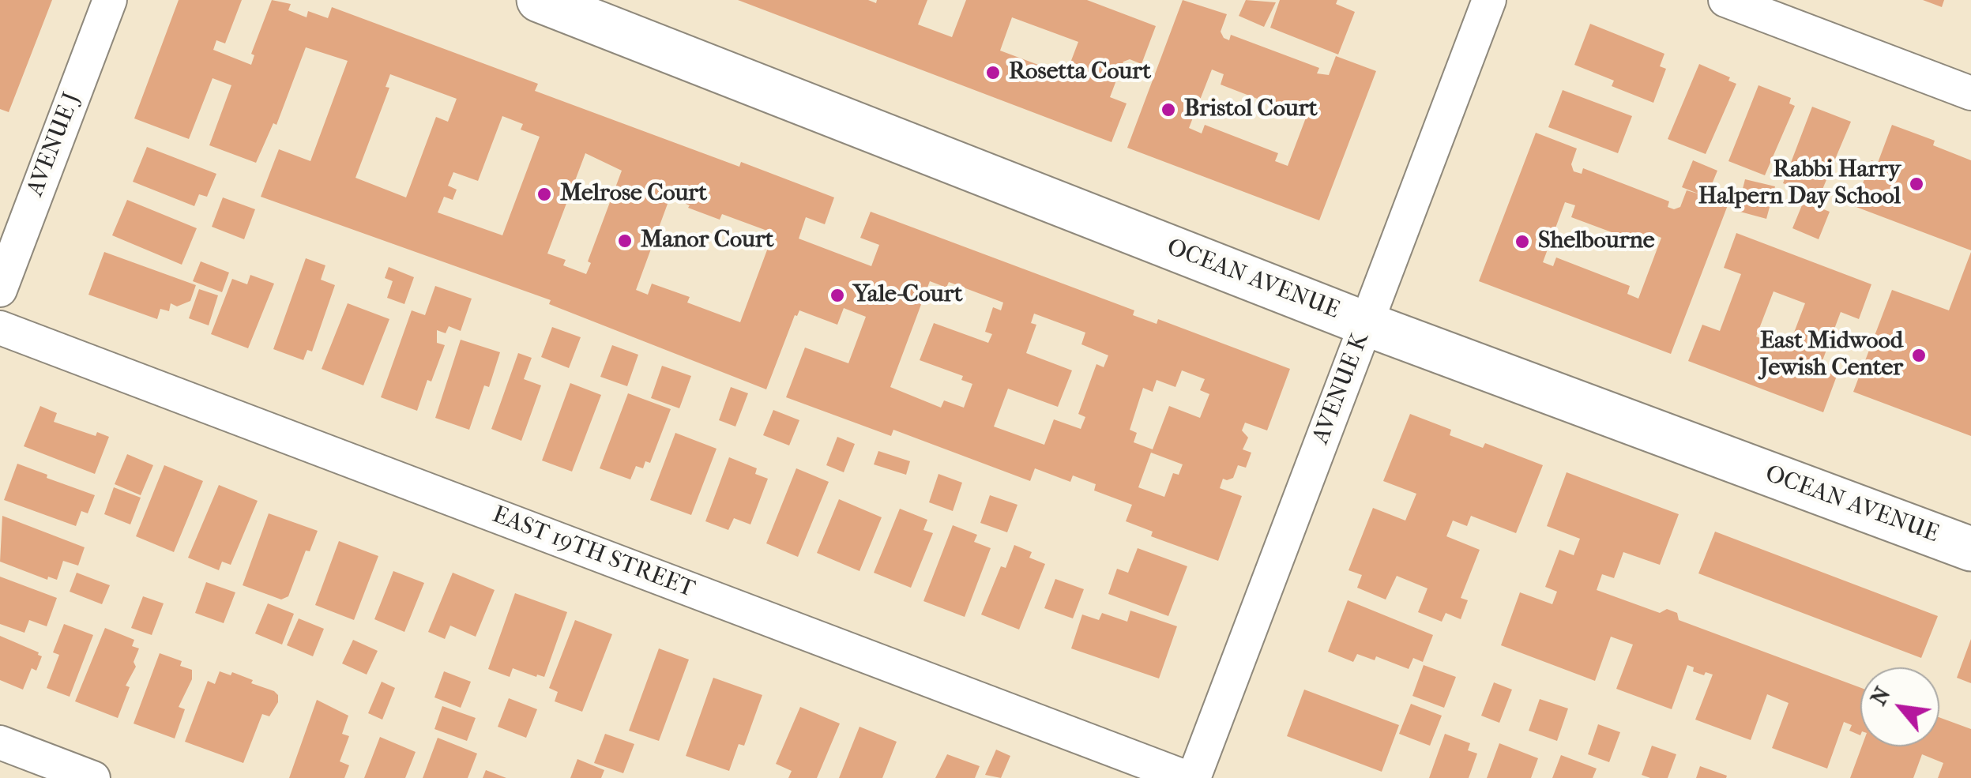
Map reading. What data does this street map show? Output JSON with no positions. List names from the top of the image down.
{
  "streets": {
    "main road": ["OCEAN AVENUE"],
    "street": ["AVENUE J", "AVENUE K", "EAST 19TH STREET"]
  },
  "crossings": [
    ["OCEAN AVENUE", "AVENUE K"]
  ],
  "places": [
    "Rosetta Court",
    "Bristol Court",
    "Rabbi Harry Halpern Day School",
    "Melrose Court",
    "Manor Court",
    "Shelbourne",
    "Yale-Court",
    "East Midwood Jewish Center"
  ],
  "north": "top left"
}
